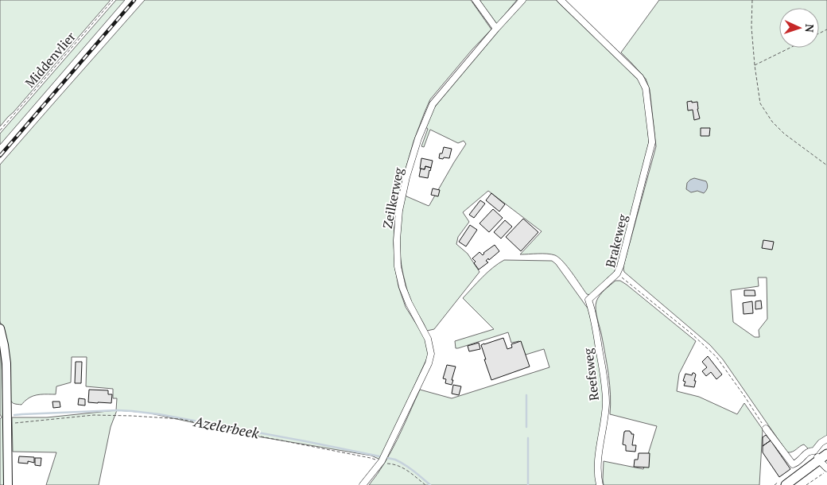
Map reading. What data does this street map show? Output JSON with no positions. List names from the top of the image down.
{
  "streets": {
    "street": ["Zeilkerweg", "Brakeweg", "Reefsweg"],
    "path": ["Middenvlier"]
  },
  "crossings": [
    ["Brakeweg", "Reefsweg"]
  ],
  "water": ["Azelerbeek"],
  "north": "right"
}
